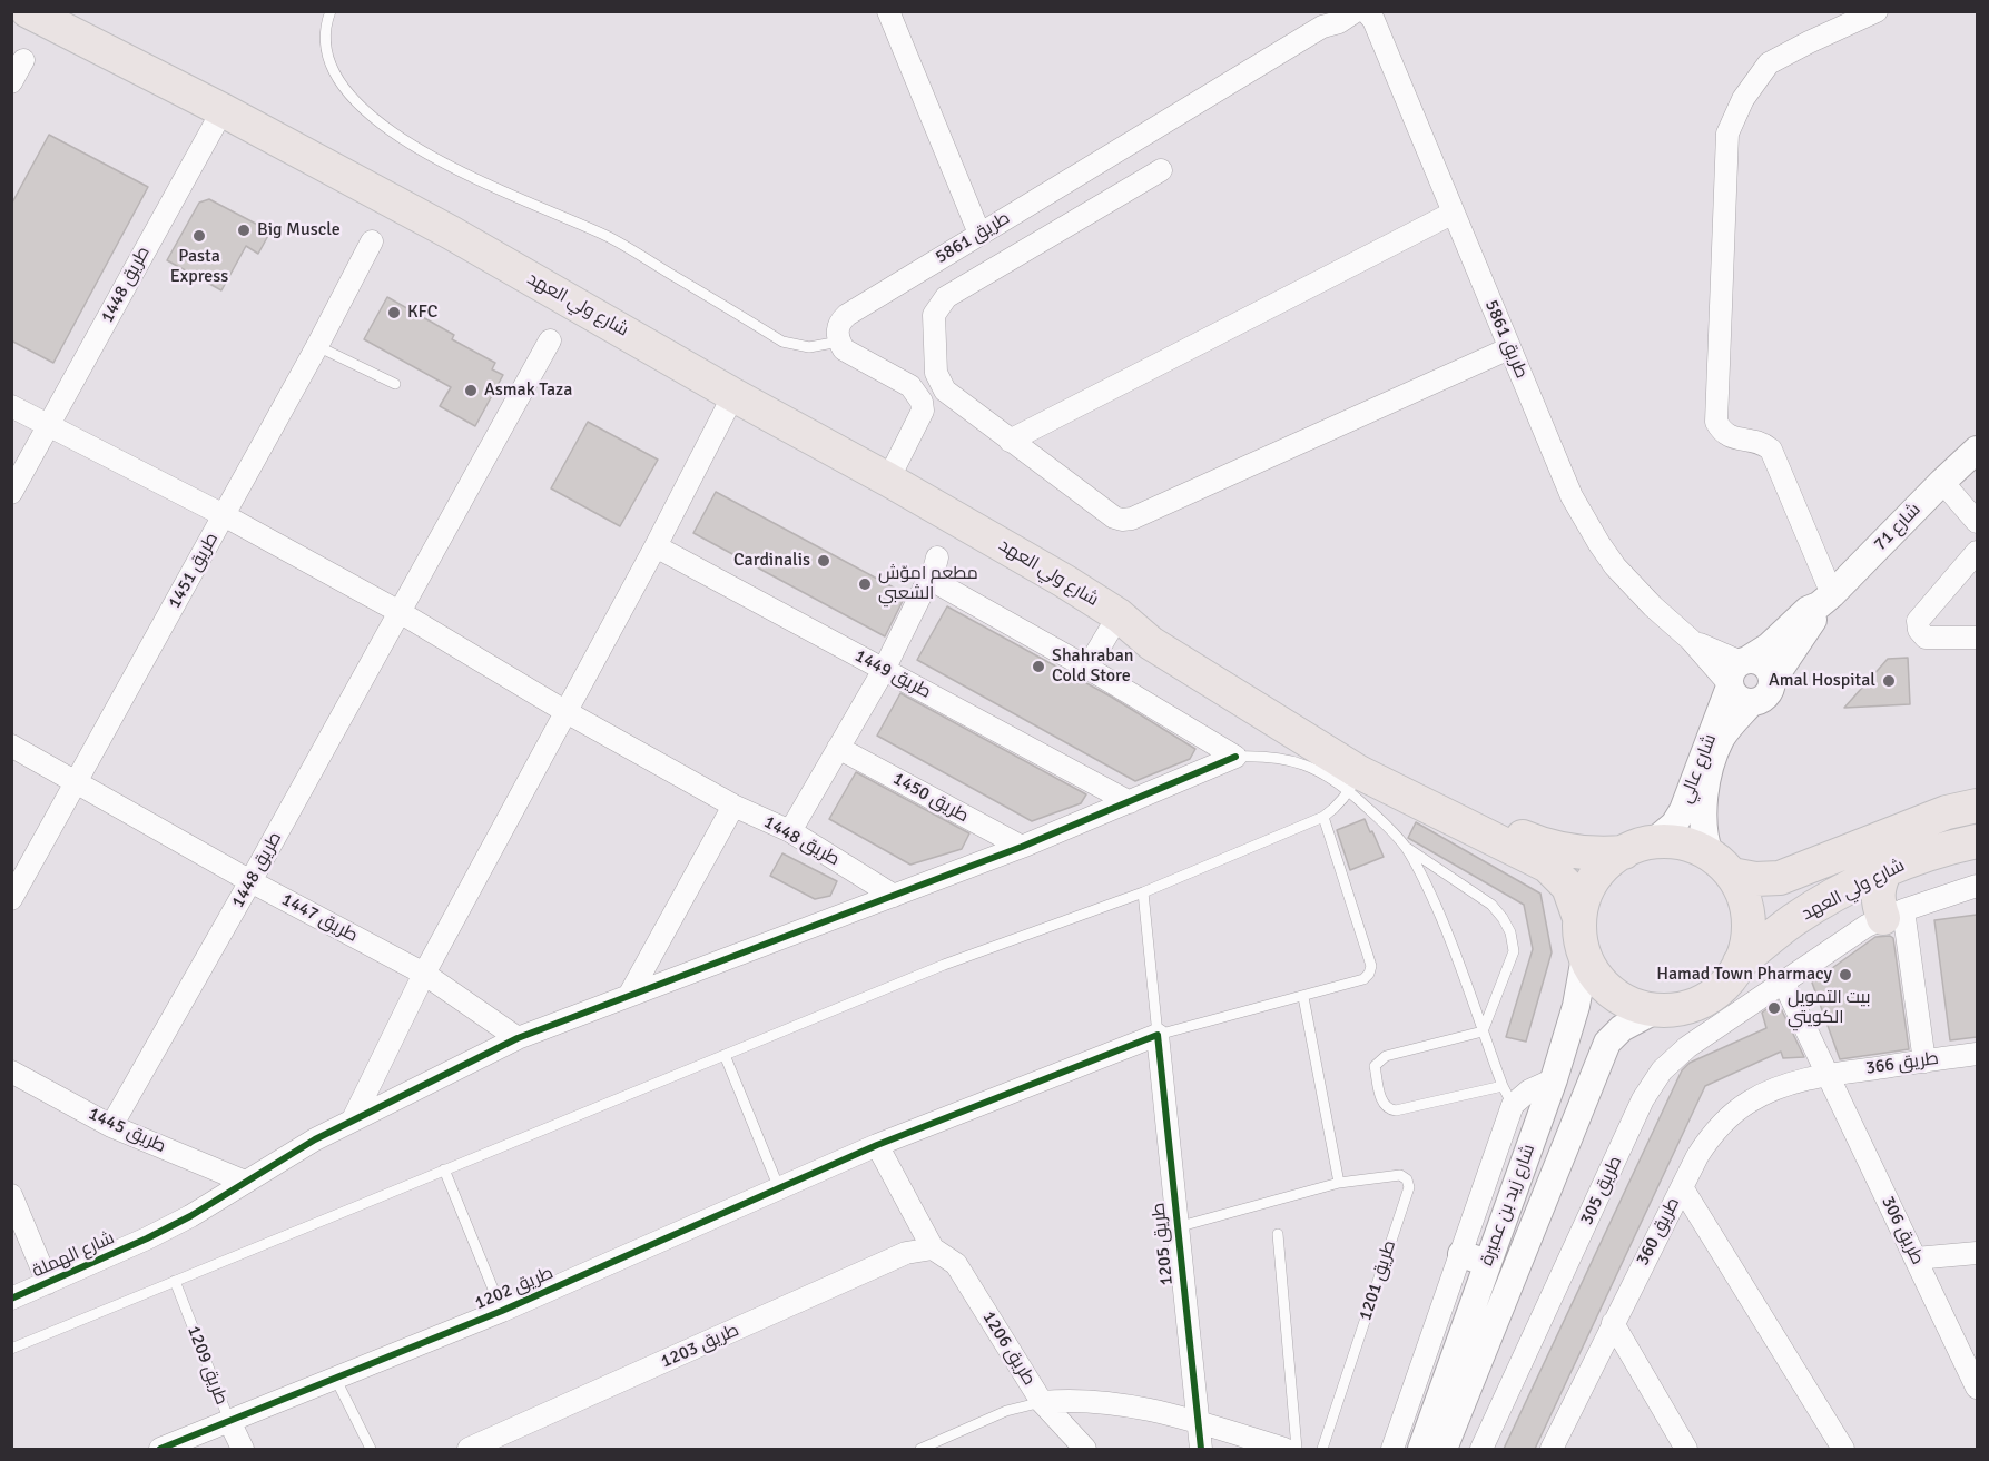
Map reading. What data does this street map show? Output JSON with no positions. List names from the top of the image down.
{
  "streets": {
    "main road": ["شارع ولي العهد"],
    "street": [
      "طريق 5861",
      "طريق 1448",
      "شارع 71",
      "طريق 1451",
      "طريق 1449",
      "شارع عالي",
      "طريق 1450",
      "طريق 1447",
      "طريق 366",
      "طريق 1445",
      "طريق 305",
      "شارع زيد بن عميرة",
      "طريق 306",
      "طريق 360",
      "طريق 1205",
      "شارع الهملة",
      "طريق 1202",
      "طريق 1203",
      "طريق 1206",
      "طريق 1209"
    ],
    "lane": ["طريق 1201"]
  },
  "crossings": [
    ["طريق 5861", "شارع 71"],
    ["طريق 5861", "شارع عالي"],
    ["طريق 1448", "شارع ولي العهد"],
    ["طريق 1448", "طريق 1451"],
    ["طريق 1448", "طريق 1447"],
    ["طريق 1448", "طريق 1445"],
    ["طريق 1448", "شارع الهملة"],
    ["شارع ولي العهد", "شارع عالي"],
    ["شارع ولي العهد", "شارع زيد بن عميرة"],
    ["شارع 71", "شارع عالي"],
    ["طريق 1451", "طريق 1447"],
    ["طريق 1449", "شارع الهملة"],
    ["شارع عالي", "شارع زيد بن عميرة"],
    ["طريق 1450", "شارع الهملة"],
    ["طريق 1447", "شارع الهملة"],
    ["طريق 366", "طريق 306"],
    ["طريق 366", "طريق 360"],
    ["طريق 1445", "شارع الهملة"],
    ["طريق 306", "طريق 360"],
    ["طريق 1205", "طريق 1201"],
    ["طريق 1205", "طريق 1202"],
    ["طريق 1202", "طريق 1209"],
    ["طريق 1203", "طريق 1206"]
  ],
  "places": [
    "Big Muscle",
    "Pasta Express",
    "KFC",
    "Asmak Taza",
    "Cardinalis",
    "مطعم اموّش الشعبي",
    "Shahraban Cold Store",
    "Amal Hospital",
    "Hamad Town Pharmacy",
    "بيت التمويل الكويتي"
  ]
}
